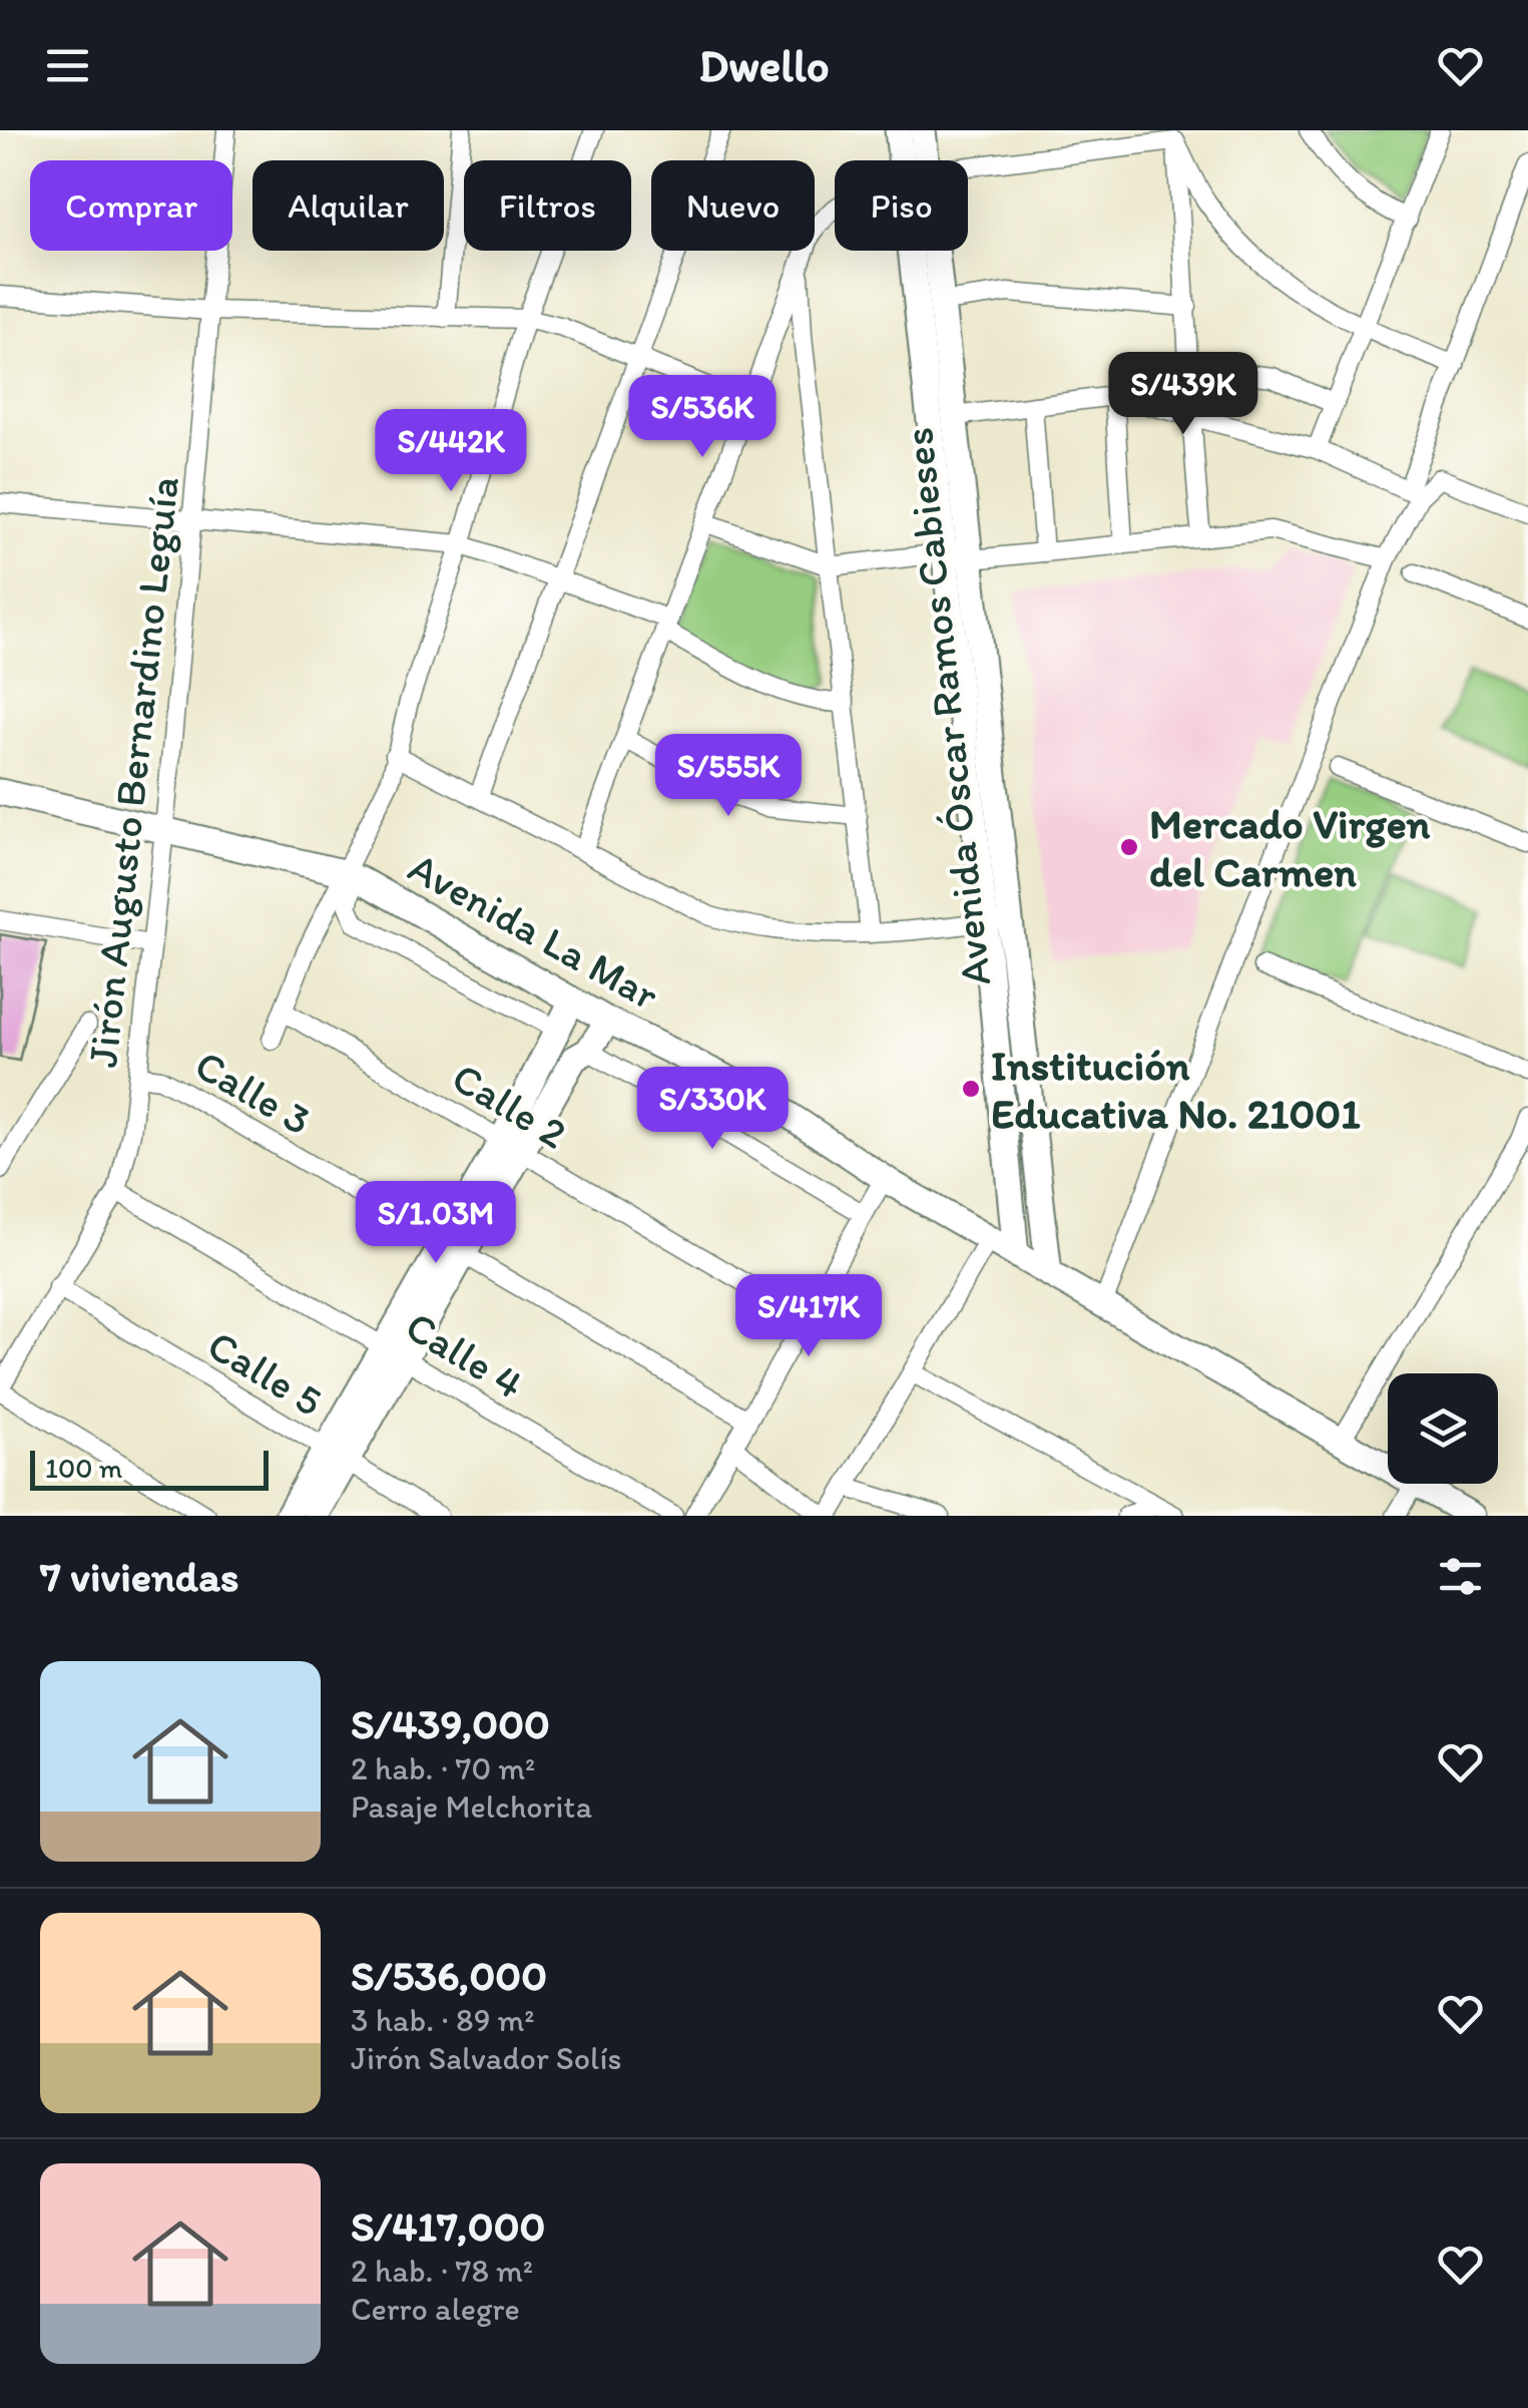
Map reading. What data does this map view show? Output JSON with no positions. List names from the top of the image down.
{
  "streets": {
    "street": [
      "Avenida Óscar Ramos Cabieses",
      "Jirón Augusto Bernardino Leguía",
      "Avenida La Mar",
      "Calle 3",
      "Calle 2",
      "Calle 4",
      "Calle 5"
    ]
  },
  "crossings": [
    ["Avenida Óscar Ramos Cabieses", "Avenida La Mar"],
    ["Jirón Augusto Bernardino Leguía", "Avenida La Mar"],
    ["Jirón Augusto Bernardino Leguía", "Calle 3"],
    ["Jirón Augusto Bernardino Leguía", "Calle 4"],
    ["Jirón Augusto Bernardino Leguía", "Calle 5"]
  ],
  "places": ["Mercado Virgen del Carmen", "Institución Educativa No. 21001"],
  "scale_bar": "100 m",
  "page": {
    "header": "Dwello",
    "chip": [
      "Comprar",
      "Alquilar",
      "Filtros",
      "Nuevo",
      "Piso"
    ],
    "price": [
      "S/439K",
      "S/536K",
      "S/442K",
      "S/555K",
      "S/330K",
      "S/1.03M",
      "S/417K"
    ],
    "scale": "100 m",
    "heading": "7 viviendas",
    "list": [
      {
        "name": "S/439,000",
        "note": "2 hab. · 70 m² · Pasaje Melchorita"
      },
      {
        "name": "S/536,000",
        "note": "3 hab. · 89 m² · Jirón Salvador Solís"
      },
      {
        "name": "S/417,000",
        "note": "2 hab. · 78 m² · Cerro alegre"
      }
    ]
  }
}
